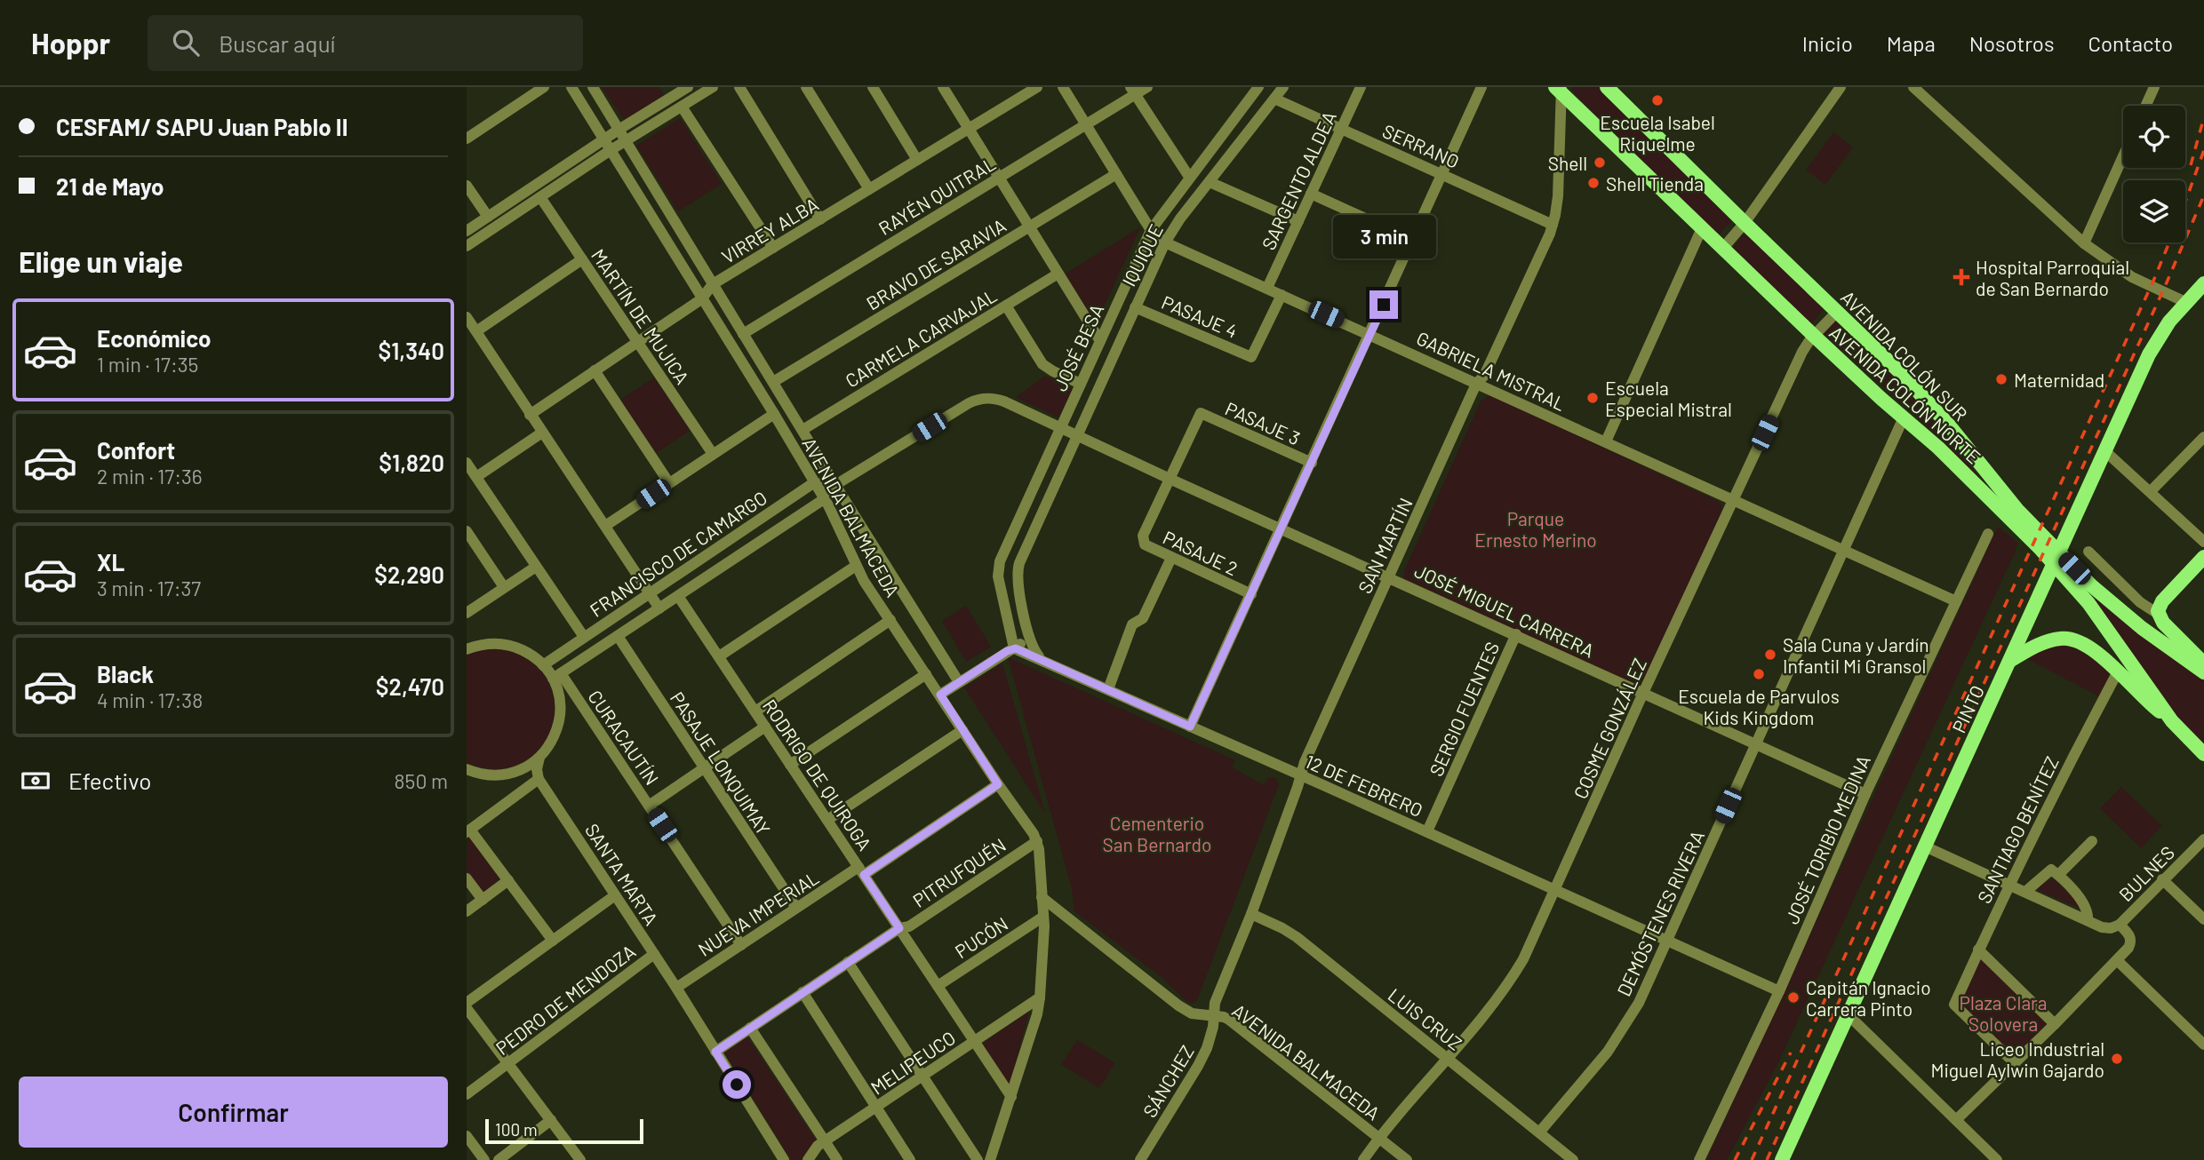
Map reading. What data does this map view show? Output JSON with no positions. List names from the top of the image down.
{
  "streets": {
    "main road": ["AVENIDA COLÓN SUR", "AVENIDA COLÓN NORTE", "PINTO"],
    "street": [
      "SERRANO",
      "SARGENTO ALDEA",
      "RAYÉN QUITRAL",
      "VIRREY ALBA",
      "IQUIQUE",
      "BRAVO DE SARAVIA",
      "MARTÍN DE MUJICA",
      "PASAJE 4",
      "CARMELA CARVAJAL",
      "JOSÉ BESA",
      "GABRIELA MISTRAL",
      "PASAJE 3",
      "AVENIDA BALMACEDA",
      "SAN MARTÍN",
      "PASAJE 2",
      "FRANCISCO DE CAMARGO",
      "JOSÉ MIGUEL CARRERA",
      "SERGIO FUENTES",
      "COSME GONZÁLEZ",
      "CURACAUTÍN",
      "PASAJE LONQUIMAY",
      "RODRIGO DE QUIROGA",
      "12 DE FEBRERO",
      "SANTIAGO BENÍTEZ",
      "JOSÉ TORIBIO MEDINA",
      "PITRUFQUÉN",
      "BULNES",
      "SANTA MARTA",
      "NUEVA IMPERIAL",
      "DEMÓSTENES RIVERA",
      "PUCÓN",
      "PEDRO DE MENDOZA",
      "LUIS CRUZ",
      "MELIPEUCO",
      "SÁNCHEZ"
    ]
  },
  "crossings": [
    ["SERRANO", "SARGENTO ALDEA"],
    ["SERRANO", "IQUIQUE"],
    ["SERRANO", "SAN MARTÍN"],
    ["SARGENTO ALDEA", "GABRIELA MISTRAL"],
    ["RAYÉN QUITRAL", "GABRIELA MISTRAL"],
    ["RAYÉN QUITRAL", "AVENIDA BALMACEDA"],
    ["VIRREY ALBA", "MARTÍN DE MUJICA"],
    ["VIRREY ALBA", "AVENIDA BALMACEDA"],
    ["IQUIQUE", "PASAJE 4"],
    ["IQUIQUE", "GABRIELA MISTRAL"],
    ["IQUIQUE", "JOSÉ MIGUEL CARRERA"],
    ["IQUIQUE", "12 DE FEBRERO"],
    ["BRAVO DE SARAVIA", "GABRIELA MISTRAL"],
    ["BRAVO DE SARAVIA", "AVENIDA BALMACEDA"],
    ["PASAJE 4", "GABRIELA MISTRAL"],
    ["CARMELA CARVAJAL", "AVENIDA BALMACEDA"],
    ["JOSÉ BESA", "GABRIELA MISTRAL"],
    ["JOSÉ BESA", "FRANCISCO DE CAMARGO"],
    ["JOSÉ BESA", "JOSÉ MIGUEL CARRERA"],
    ["JOSÉ BESA", "12 DE FEBRERO"],
    ["AVENIDA COLÓN SUR", "COSME GONZÁLEZ"],
    ["GABRIELA MISTRAL", "SAN MARTÍN"],
    ["GABRIELA MISTRAL", "COSME GONZÁLEZ"],
    ["GABRIELA MISTRAL", "JOSÉ TORIBIO MEDINA"],
    ["GABRIELA MISTRAL", "DEMÓSTENES RIVERA"],
    ["AVENIDA COLÓN NORTE", "SAN MARTÍN"],
    ["AVENIDA COLÓN NORTE", "COSME GONZÁLEZ"],
    ["AVENIDA COLÓN NORTE", "DEMÓSTENES RIVERA"],
    ["PASAJE 3", "PASAJE 2"],
    ["PASAJE 3", "JOSÉ MIGUEL CARRERA"],
    ["AVENIDA BALMACEDA", "SAN MARTÍN"],
    ["AVENIDA BALMACEDA", "FRANCISCO DE CAMARGO"],
    ["AVENIDA BALMACEDA", "COSME GONZÁLEZ"],
    ["AVENIDA BALMACEDA", "PITRUFQUÉN"],
    ["AVENIDA BALMACEDA", "NUEVA IMPERIAL"],
    ["AVENIDA BALMACEDA", "SÁNCHEZ"],
    ["SAN MARTÍN", "JOSÉ MIGUEL CARRERA"],
    ["SAN MARTÍN", "12 DE FEBRERO"],
    ["SAN MARTÍN", "LUIS CRUZ"],
    ["SAN MARTÍN", "SÁNCHEZ"],
    ["PASAJE 2", "JOSÉ MIGUEL CARRERA"],
    ["FRANCISCO DE CAMARGO", "JOSÉ MIGUEL CARRERA"],
    ["FRANCISCO DE CAMARGO", "CURACAUTÍN"],
    ["FRANCISCO DE CAMARGO", "PASAJE LONQUIMAY"],
    ["FRANCISCO DE CAMARGO", "RODRIGO DE QUIROGA"],
    ["JOSÉ MIGUEL CARRERA", "SERGIO FUENTES"],
    ["JOSÉ MIGUEL CARRERA", "COSME GONZÁLEZ"],
    ["JOSÉ MIGUEL CARRERA", "JOSÉ TORIBIO MEDINA"],
    ["JOSÉ MIGUEL CARRERA", "DEMÓSTENES RIVERA"],
    ["SERGIO FUENTES", "12 DE FEBRERO"],
    ["COSME GONZÁLEZ", "12 DE FEBRERO"],
    ["COSME GONZÁLEZ", "LUIS CRUZ"],
    ["CURACAUTÍN", "NUEVA IMPERIAL"],
    ["PASAJE LONQUIMAY", "NUEVA IMPERIAL"],
    ["RODRIGO DE QUIROGA", "PITRUFQUÉN"],
    ["RODRIGO DE QUIROGA", "NUEVA IMPERIAL"],
    ["RODRIGO DE QUIROGA", "PUCÓN"],
    ["RODRIGO DE QUIROGA", "MELIPEUCO"],
    ["12 DE FEBRERO", "JOSÉ TORIBIO MEDINA"],
    ["12 DE FEBRERO", "DEMÓSTENES RIVERA"],
    ["PITRUFQUÉN", "SANTA MARTA"],
    ["SANTA MARTA", "NUEVA IMPERIAL"],
    ["SANTA MARTA", "PEDRO DE MENDOZA"],
    ["DEMÓSTENES RIVERA", "LUIS CRUZ"]
  ],
  "parks": ["Parque Ernesto Merino", "Cementerio San Bernardo", "Plaza Clara Solovera"],
  "places": {
    "other": [
      "Escuela Isabel Riquelme",
      "Shell",
      "Shell Tienda",
      "Maternidad",
      "Escuela Especial Mistral",
      "Sala Cuna y Jardín Infantil Mi Gransol",
      "Escuela de Parvulos Kids Kingdom",
      "Capitán Ignacio Carrera Pinto",
      "Liceo Industrial Miguel Aylwin Gajardo"
    ],
    "health": ["Hospital Parroquial de San Bernardo"]
  },
  "scale_bar": "100 m",
  "page": {
    "header": "Hoppr",
    "search": "Buscar aquí",
    "nav": [
      "Inicio",
      "Mapa",
      "Nosotros",
      "Contacto"
    ],
    "banner": ["CESFAM/ SAPU Juan Pablo II", "21 de Mayo"],
    "bubble": "3 min",
    "heading": "Elige un viaje",
    "list": [
      {
        "name": "Económico",
        "note": "1 min · 17:35",
        "value": "$1,340"
      },
      {
        "name": "Confort",
        "note": "2 min · 17:36",
        "value": "$1,820"
      },
      {
        "name": "XL",
        "note": "3 min · 17:37",
        "value": "$2,290"
      },
      {
        "name": "Black",
        "note": "4 min · 17:38",
        "value": "$2,470"
      }
    ],
    "pay": ["Efectivo", "850 m"],
    "buttons": "Confirmar",
    "scale": "100 m"
  }
}
